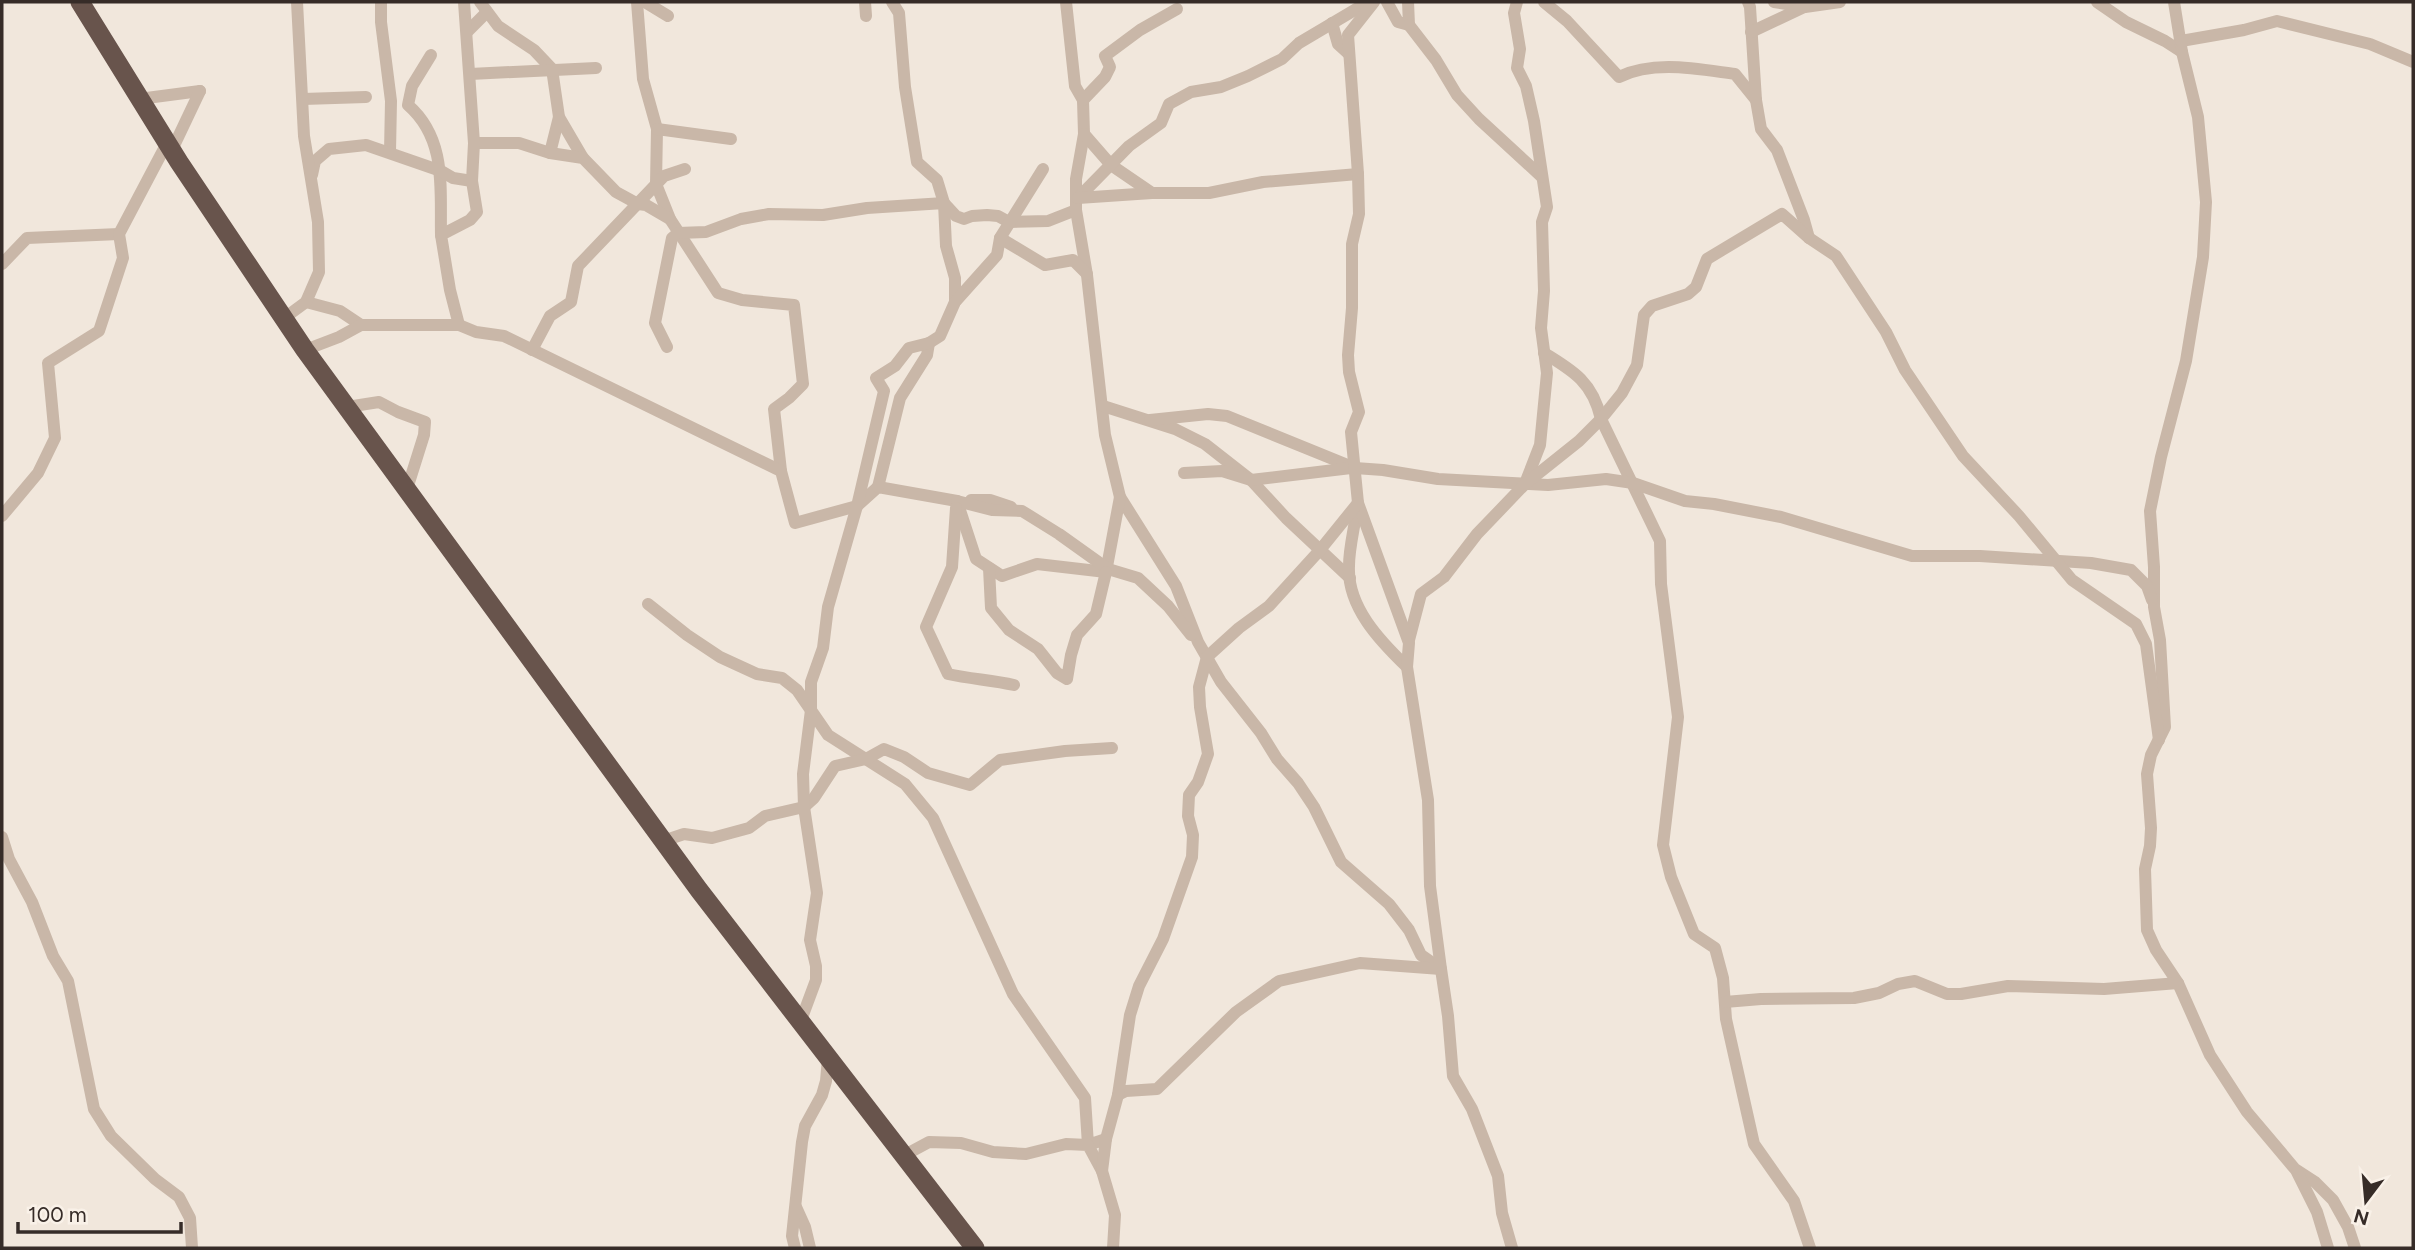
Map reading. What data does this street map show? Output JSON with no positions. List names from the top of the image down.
{
  "scale_bar": "100 m",
  "north": "bottom"
}
